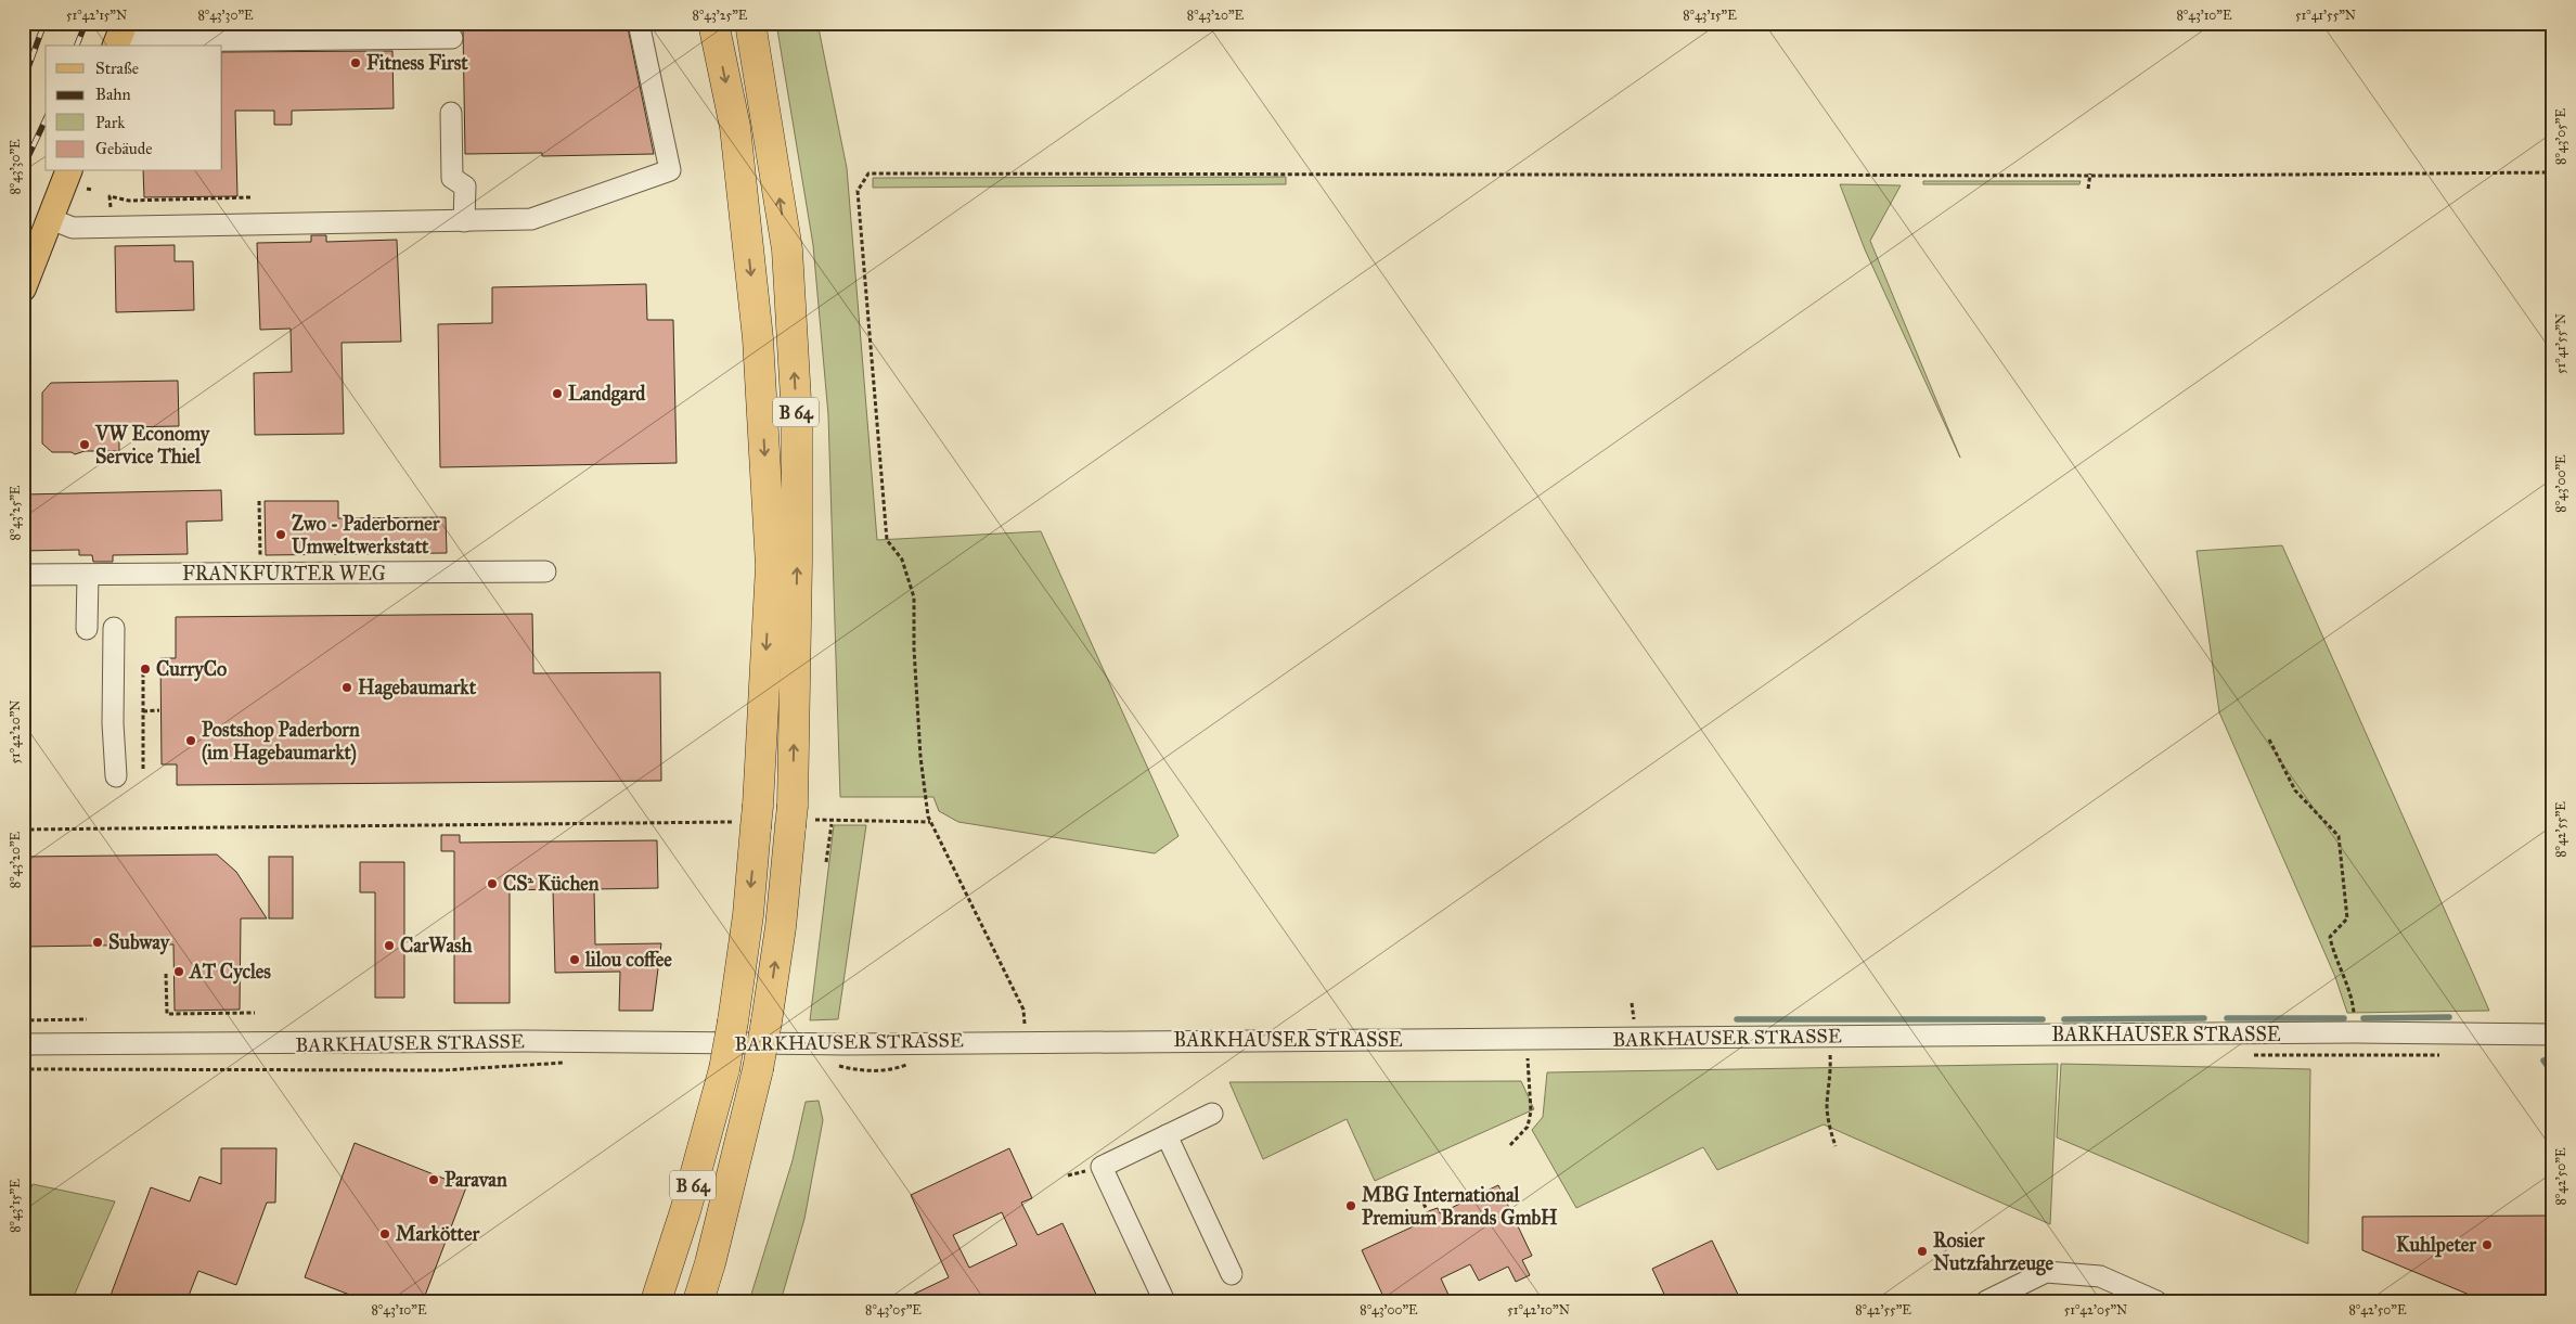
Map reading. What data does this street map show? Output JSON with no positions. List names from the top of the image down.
{
  "streets": {
    "highway": ["B 64"],
    "street": ["FRANKFURTER WEG", "BARKHAUSER STRASSE"]
  },
  "places": [
    "Fitness First",
    "Landgard",
    "VW Economy Service Thiel",
    "Zwo - Paderborner Umweltwerkstatt",
    "CurryCo",
    "Hagebaumarkt",
    "Postshop Paderborn (im Hagebaumarkt)",
    "CS² Küchen",
    "Subway",
    "CarWash",
    "lilou coffee",
    "AT Cycles",
    "Paravan",
    "MBG International Premium Brands GmbH",
    "Markötter",
    "Kuhlpeter",
    "Rosier Nutzfahrzeuge"
  ],
  "legend": [
    "Straße",
    "Bahn",
    "Park",
    "Gebäude"
  ],
  "coordinates": [
    "51°42'15\"N",
    "8°43'30\"E",
    "8°43'25\"E",
    "8°43'20\"E",
    "8°43'15\"E",
    "8°43'10\"E",
    "51°41'55\"N",
    "8°43'05\"E",
    "8°43'00\"E",
    "51°42'20\"N",
    "8°42'55\"E",
    "8°42'50\"E",
    "51°42'10\"N",
    "51°42'05\"N"
  ]
}
